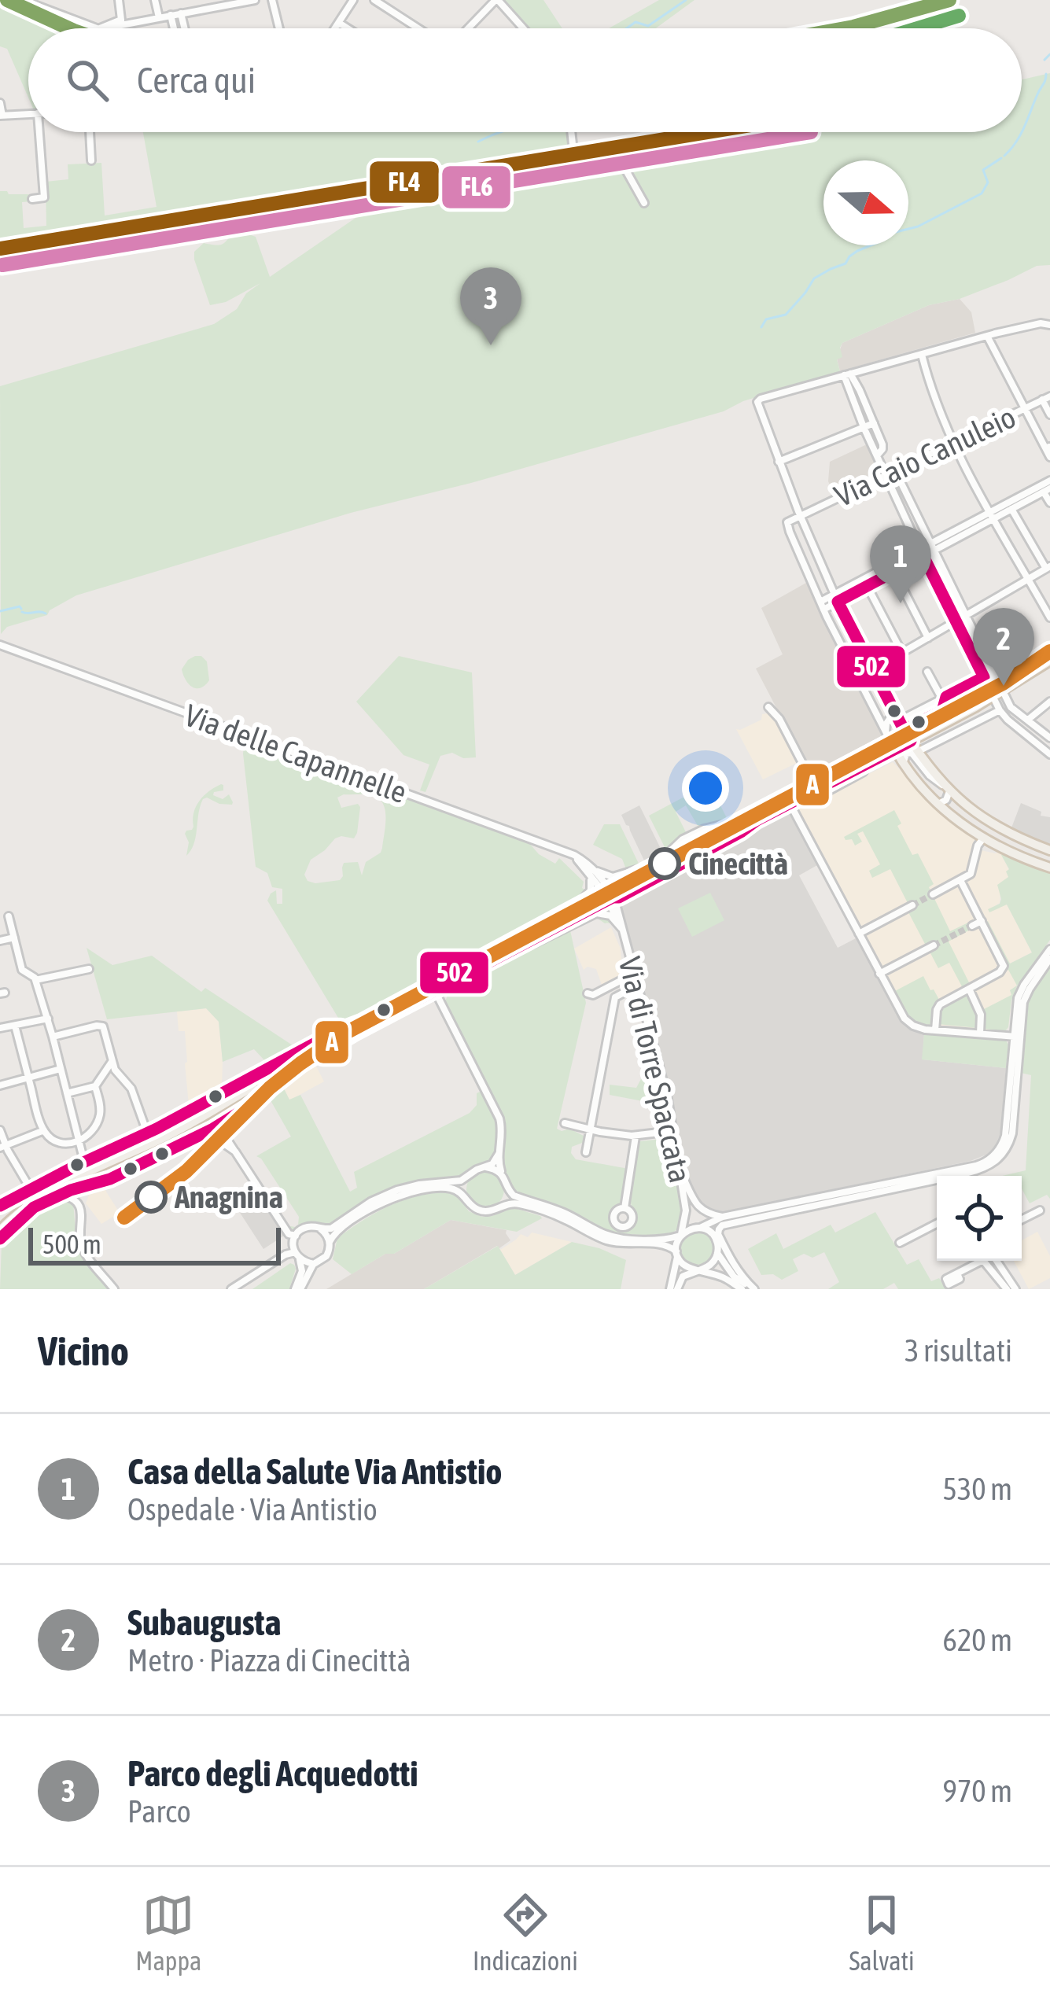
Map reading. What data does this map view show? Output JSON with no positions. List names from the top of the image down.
{
  "streets": {
    "street": ["Via Caio Canuleio", "Via delle Capannelle", "Via di Torre Spaccata"]
  },
  "crossings": [
    ["Via delle Capannelle", "Via di Torre Spaccata"]
  ],
  "places": ["Cinecittà", "Anagnina"],
  "lines": [
    "transit line FL4",
    "transit line FL6",
    "transit line 502",
    "transit line A"
  ],
  "scale_bar": "500 m",
  "north": "right",
  "page": {
    "search": "Cerca qui",
    "pins": ["3", "1", "2"],
    "scale": "500 m",
    "heading": ["Vicino", "3 risultati"],
    "list": [
      {
        "mark": "1",
        "name": "Casa della Salute Via Antistio",
        "note": "Ospedale · Via Antistio",
        "value": "530 m"
      },
      {
        "mark": "2",
        "name": "Subaugusta",
        "note": "Metro · Piazza di Cinecittà",
        "value": "620 m"
      },
      {
        "mark": "3",
        "name": "Parco degli Acquedotti",
        "note": "Parco",
        "value": "970 m"
      }
    ],
    "nav": ["Mappa", "Indicazioni", "Salvati"]
  }
}
